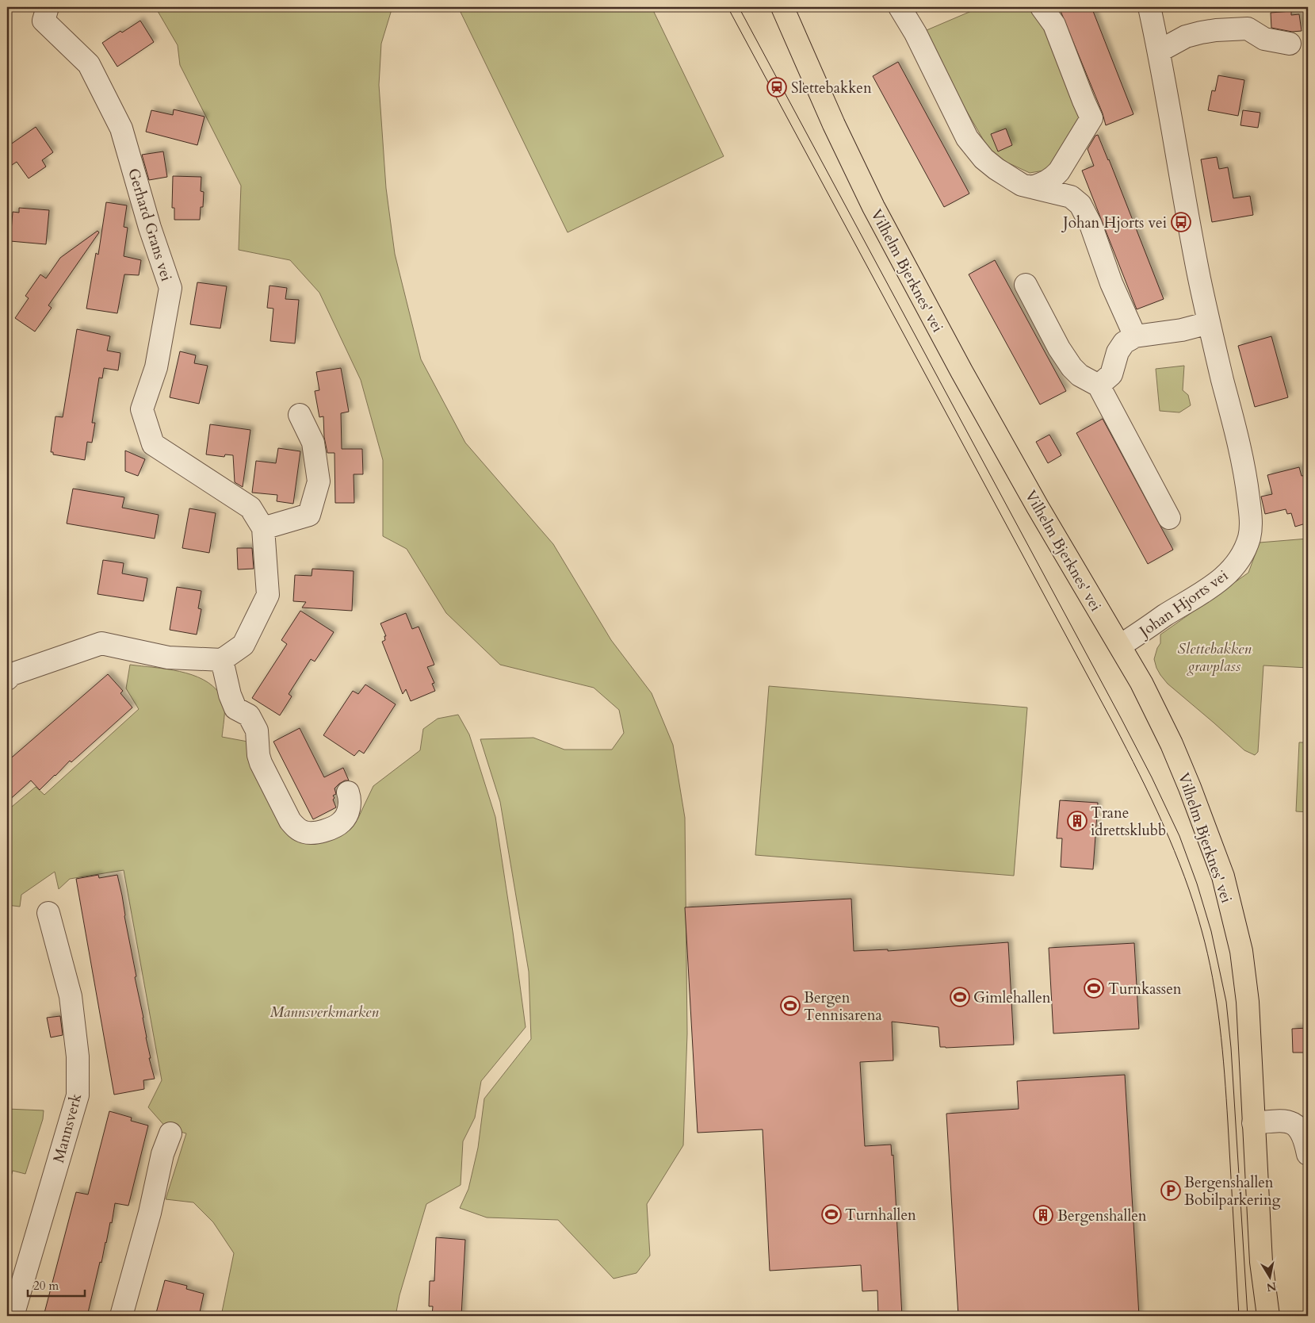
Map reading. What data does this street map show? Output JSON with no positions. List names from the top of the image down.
{
  "streets": {
    "main road": ["Vilhelm Bjerknes' vei"],
    "street": ["Gerhard Grans vei", "Johan Hjorts vei", "Mannsverk"]
  },
  "crossings": [
    ["Vilhelm Bjerknes' vei", "Johan Hjorts vei"]
  ],
  "parks": ["Slettebakken gravplass", "Mannsverkmarken"],
  "places": {
    "station": ["Slettebakken"],
    "bus stop": ["Johan Hjorts vei"],
    "building": ["Trane idrettsklubb", "Bergenshallen"],
    "sports": [
      "Turnkassen",
      "Gimlehallen",
      "Bergen Tennisarena",
      "Turnhallen"
    ],
    "parking": ["Bergenshallen Bobilparkering"]
  },
  "scale_bar": "20 m",
  "north": "bottom"
}
